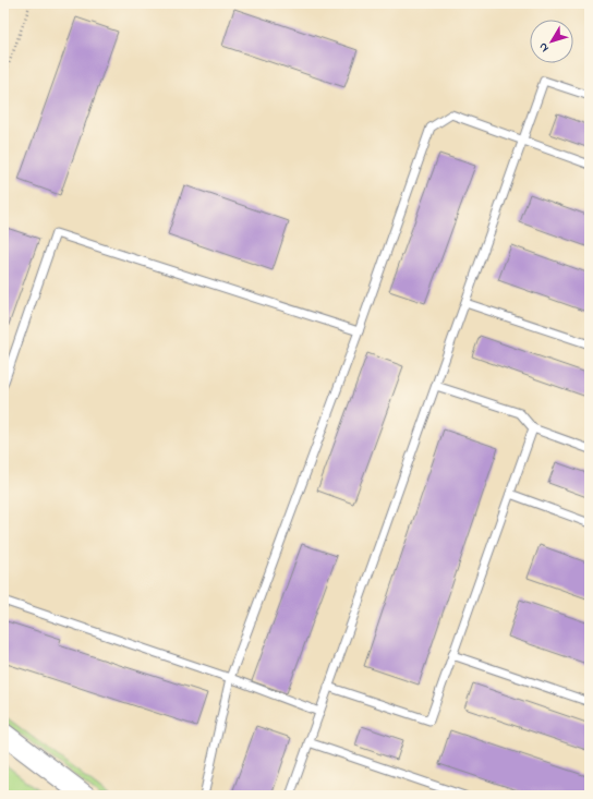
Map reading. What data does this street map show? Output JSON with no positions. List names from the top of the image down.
{
  "north": "bottom left"
}
